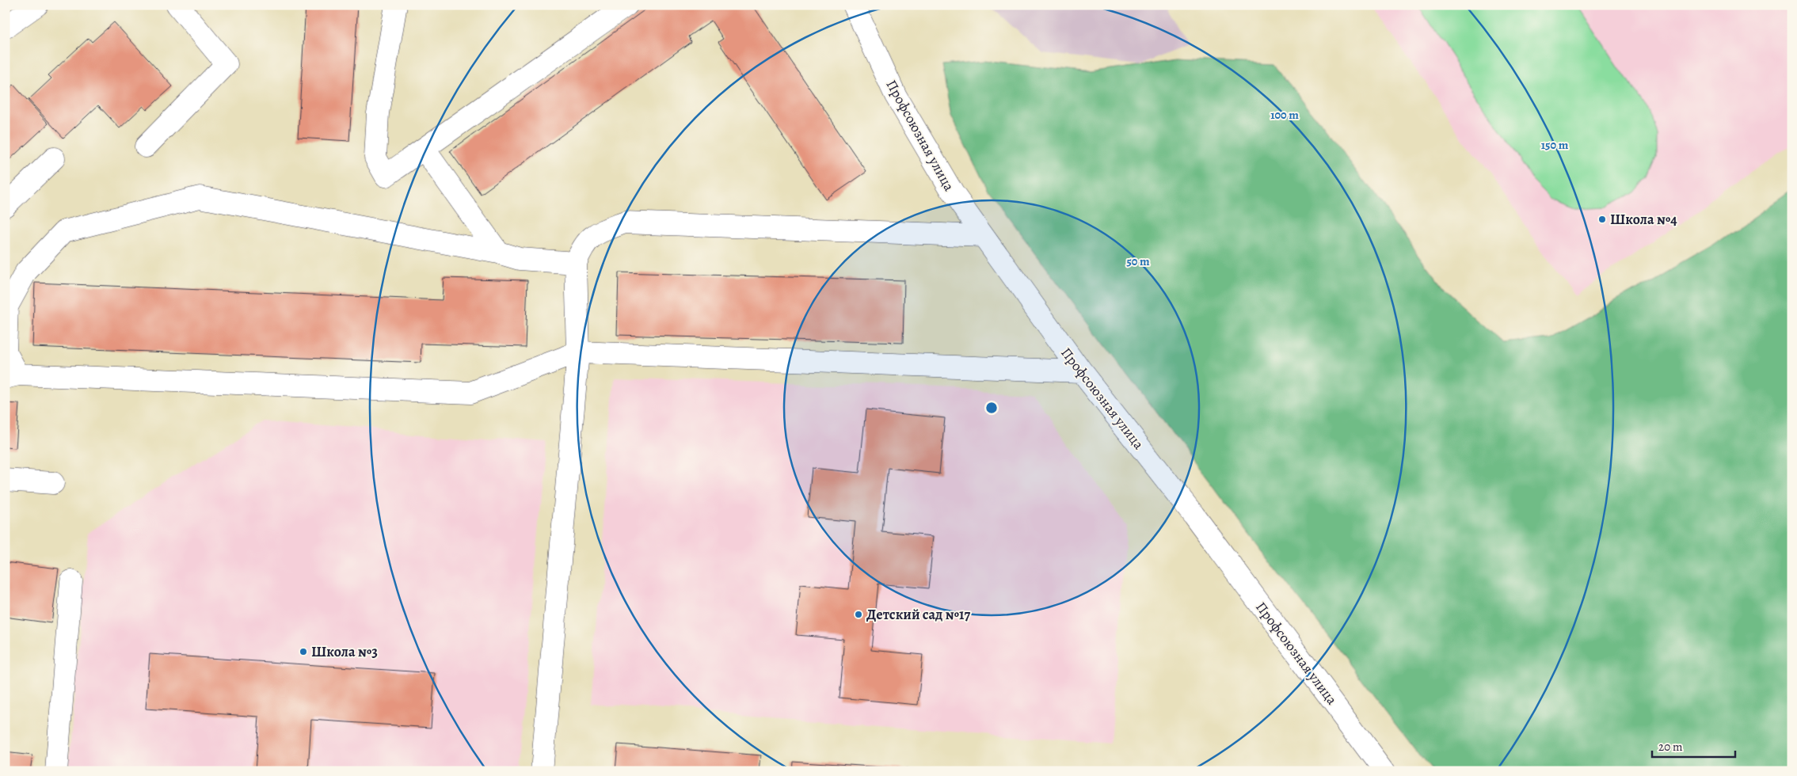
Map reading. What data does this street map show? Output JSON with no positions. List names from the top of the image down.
{
  "streets": {
    "street": ["Профсоюзная улица"]
  },
  "places": ["Школа №4", "Детский сад №17", "Школа №3"],
  "scale_bar": "20 m",
  "rings": ["100 m", "150 m", "50 m"]
}
